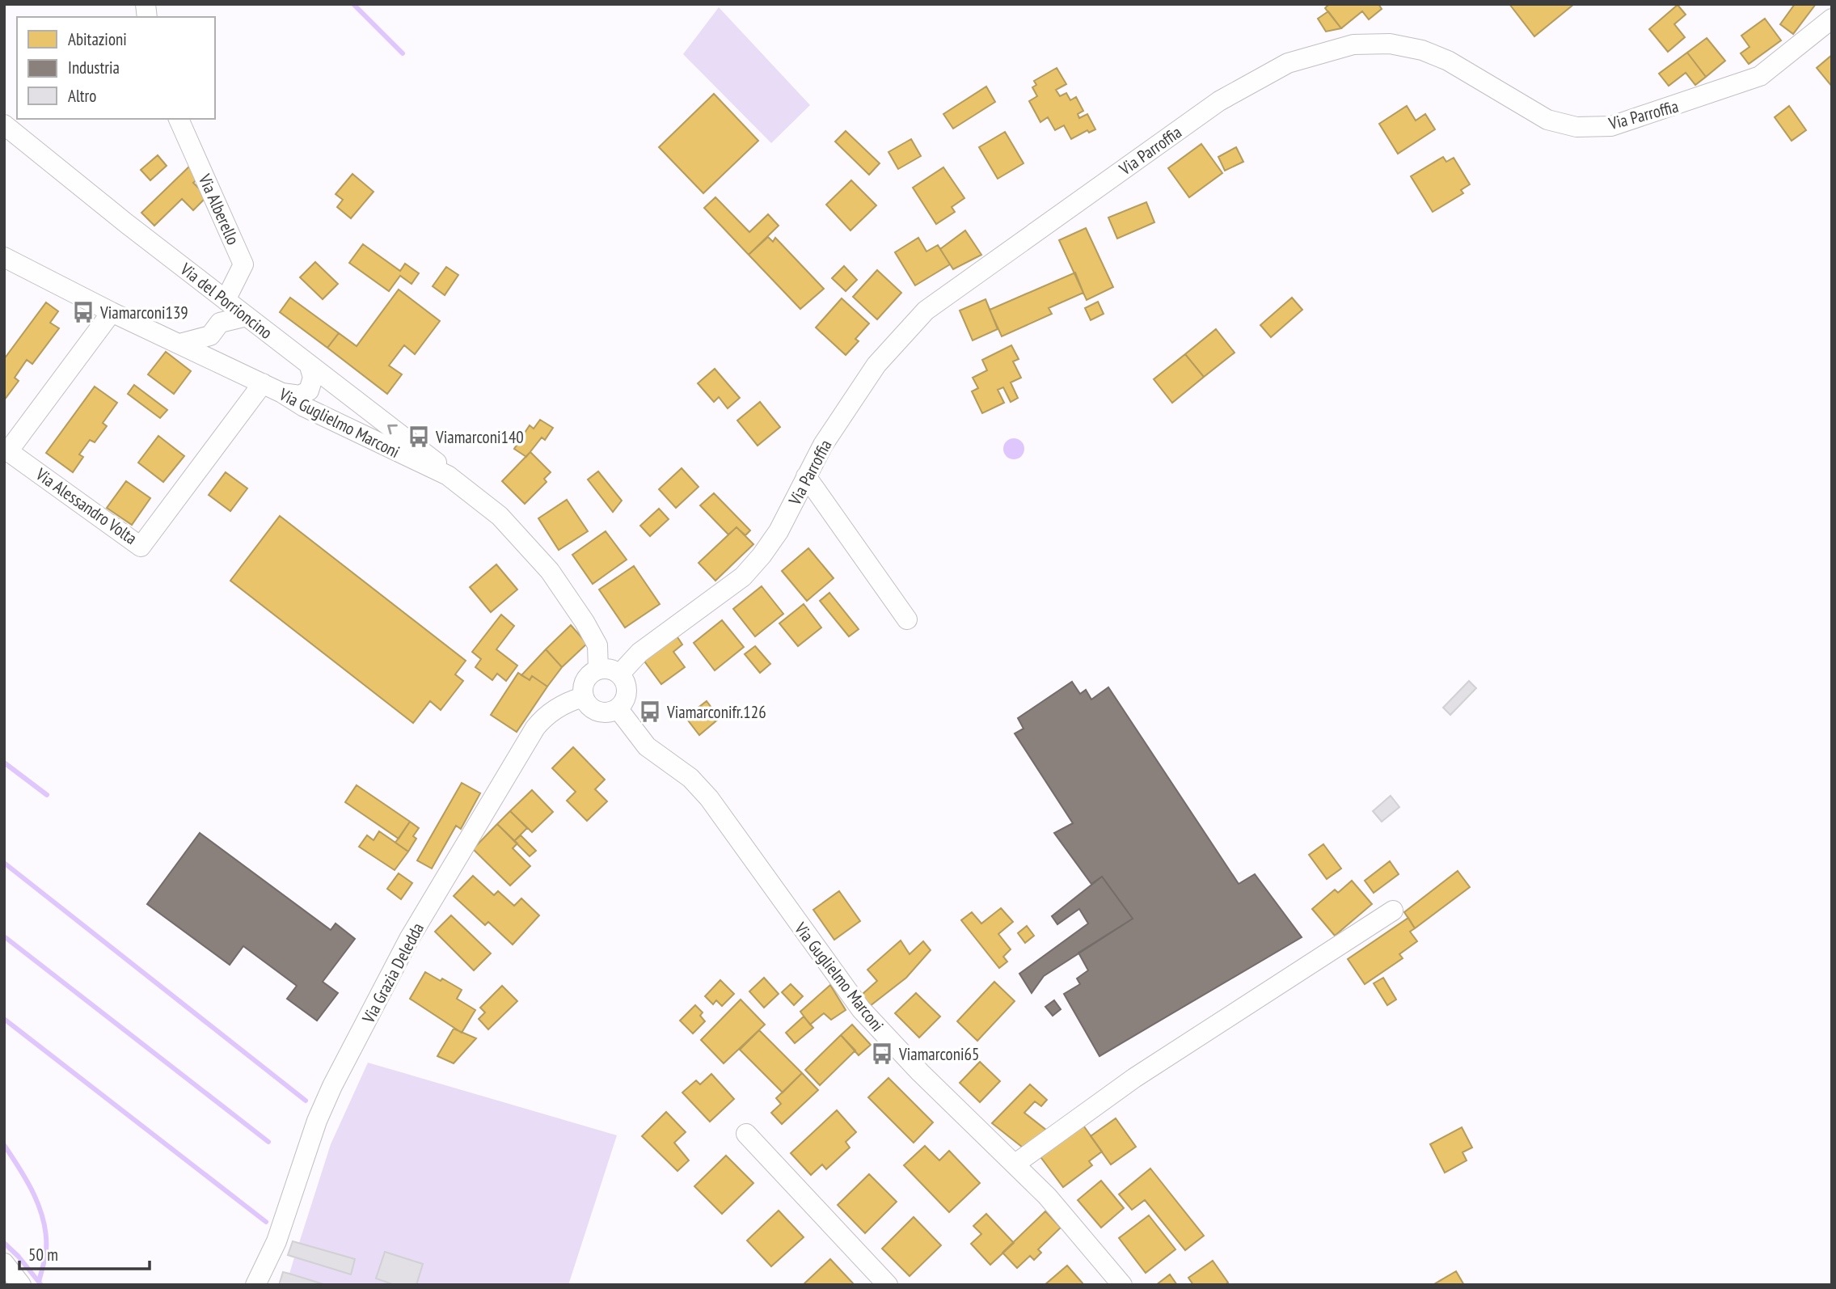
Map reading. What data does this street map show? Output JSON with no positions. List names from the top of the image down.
{
  "streets": {
    "street": [
      "Via Parroffia",
      "Via Alberello",
      "Via del Porrioncino",
      "Via Guglielmo Marconi",
      "Via Alessandro Volta",
      "Via Grazia Deledda"
    ]
  },
  "crossings": [
    ["Via Parroffia", "Via Guglielmo Marconi"],
    ["Via Parroffia", "Via Grazia Deledda"],
    ["Via Alberello", "Via del Porrioncino"],
    ["Via del Porrioncino", "Via Guglielmo Marconi"],
    ["Via Guglielmo Marconi", "Via Alessandro Volta"],
    ["Via Guglielmo Marconi", "Via Grazia Deledda"]
  ],
  "places": {
    "bus stop": [
      "Viamarconi139",
      "Viamarconi140",
      "Viamarconifr.126",
      "Viamarconi65"
    ]
  },
  "legend": ["Abitazioni", "Industria", "Altro"],
  "scale_bar": "50 m"
}
